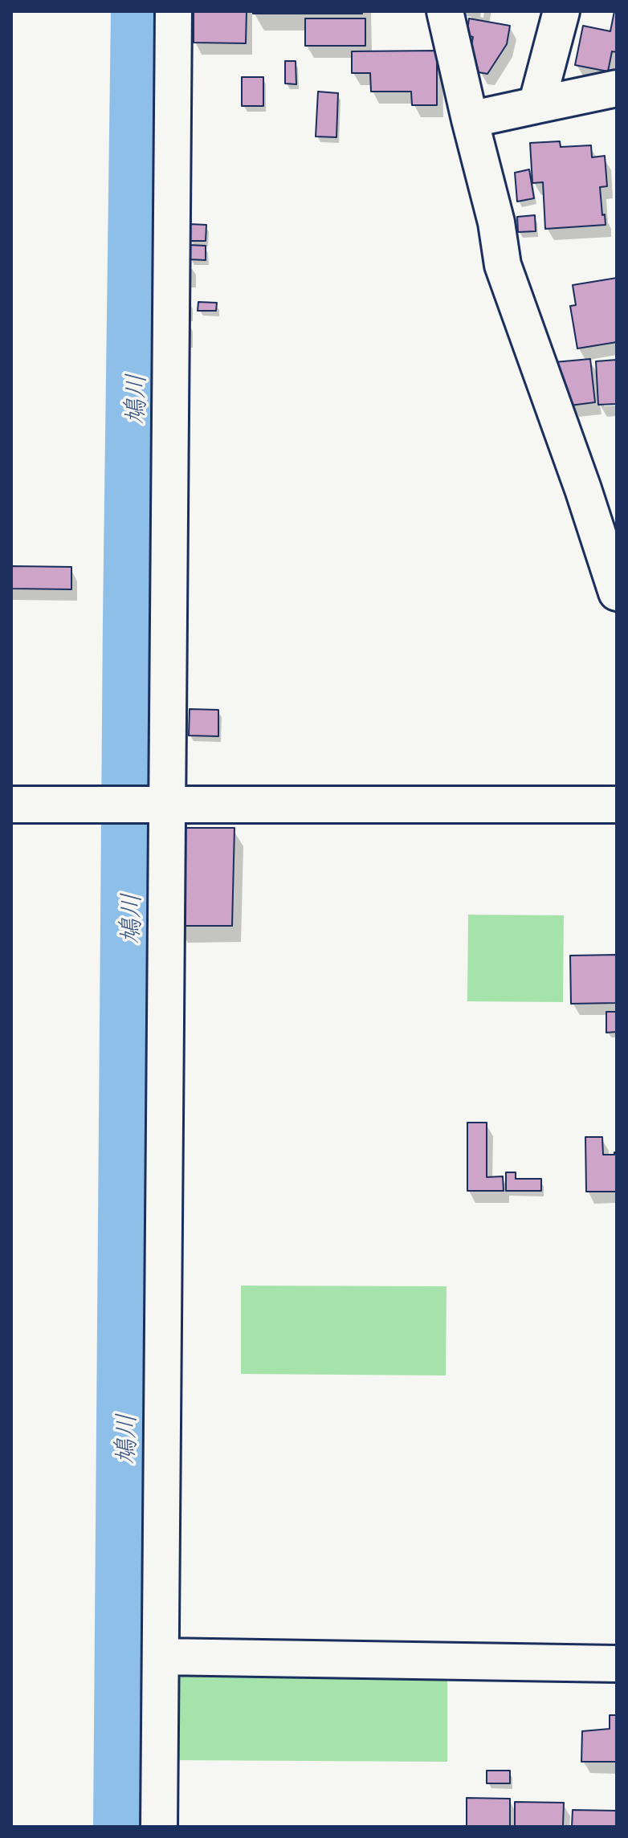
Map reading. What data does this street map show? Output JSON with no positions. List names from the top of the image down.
{
  "water": ["鳩川"]
}
